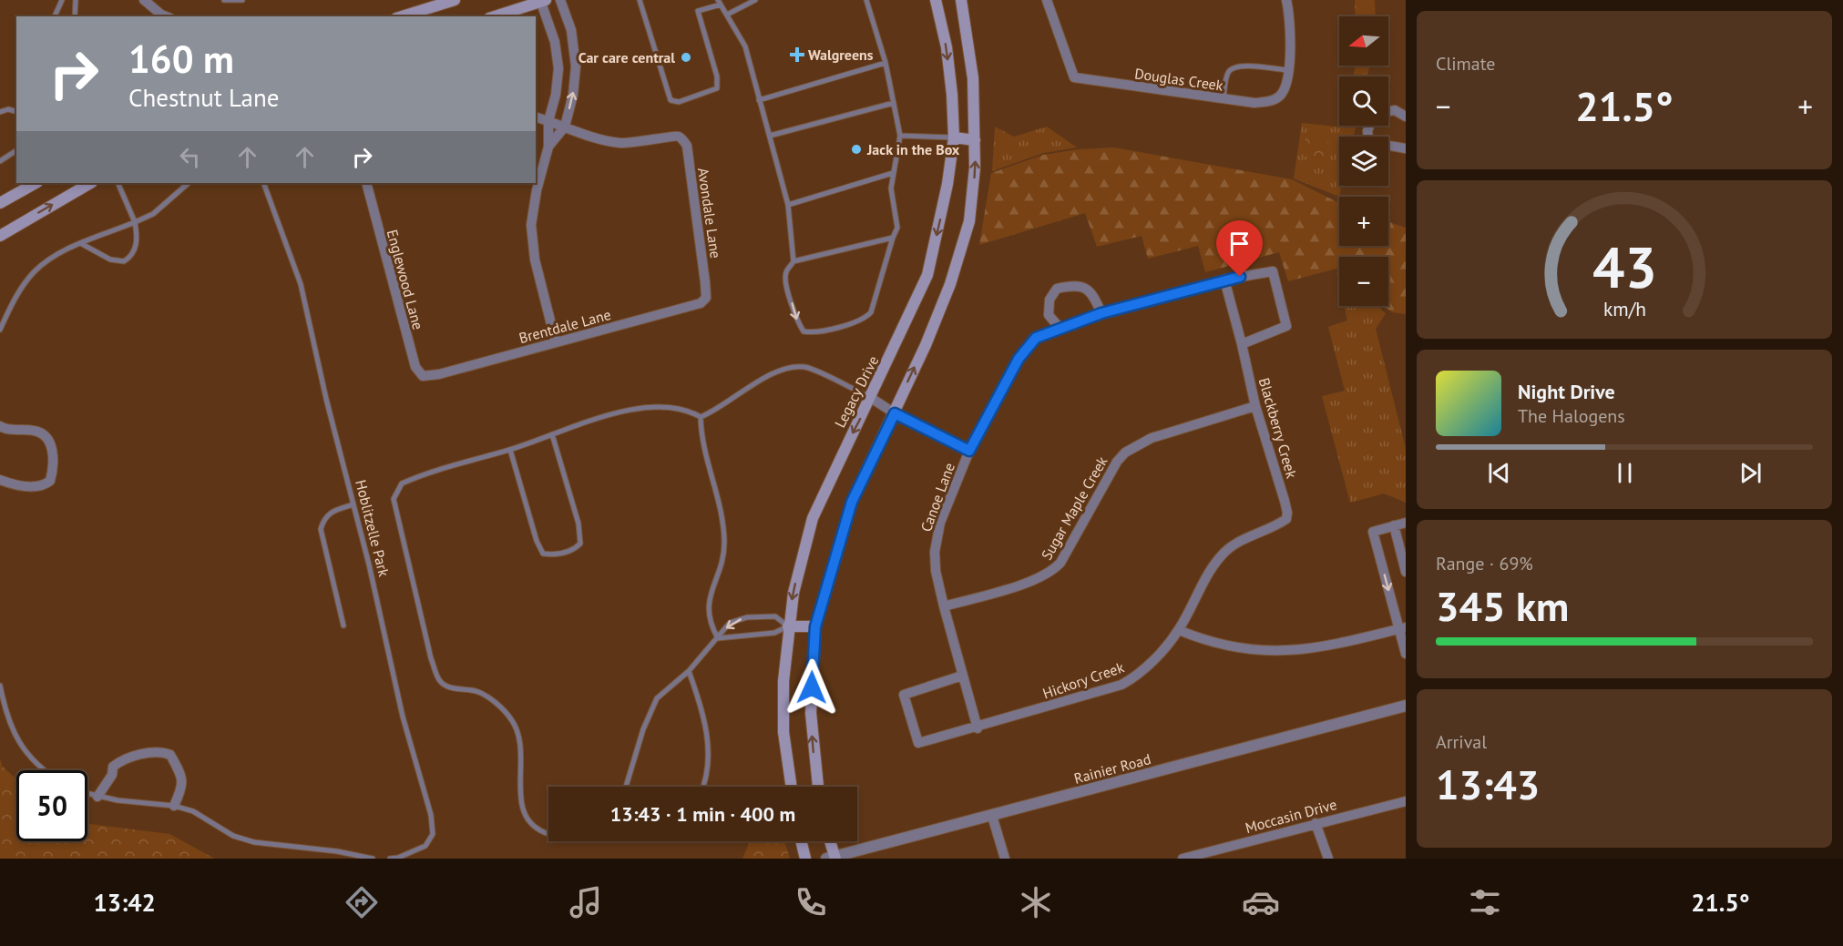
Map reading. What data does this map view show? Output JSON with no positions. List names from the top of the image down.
{
  "streets": {
    "main road": ["Legacy Drive"],
    "street": [
      "Douglas Creek",
      "Avondale Lane",
      "Englewood Lane",
      "Brentdale Lane",
      "Blackberry Creek",
      "Canoe Lane",
      "Sugar Maple Creek",
      "Hickory Creek",
      "Rainier Road",
      "Moccasin Drive"
    ],
    "lane": ["Hoblitzelle Park"]
  },
  "crossings": [
    ["Avondale Lane", "Brentdale Lane"],
    ["Englewood Lane", "Brentdale Lane"],
    ["Blackberry Creek", "Canoe Lane"],
    ["Blackberry Creek", "Sugar Maple Creek"],
    ["Blackberry Creek", "Hickory Creek"],
    ["Canoe Lane", "Sugar Maple Creek"],
    ["Canoe Lane", "Hickory Creek"]
  ],
  "places": {
    "health": ["Walgreens"],
    "other": ["Car care central", "Jack in the Box"]
  },
  "north": "left",
  "page": {
    "tile": [
      "Climate",
      ["Range · 69%", "345 km"],
      ["Arrival", "13:43"]
    ],
    "map_buttons": ["+", "−"],
    "turn": ["160 m", "Chestnut Lane"],
    "heat": ["−", "21.5°", "+"],
    "song": ["Night Drive", "The Halogens"],
    "limit": "50",
    "trip": "13:43 · 1 min · 400 m",
    "tabs": ["13:42", "21.5°"],
    "gauge": ["43", "km/h"]
  }
}
